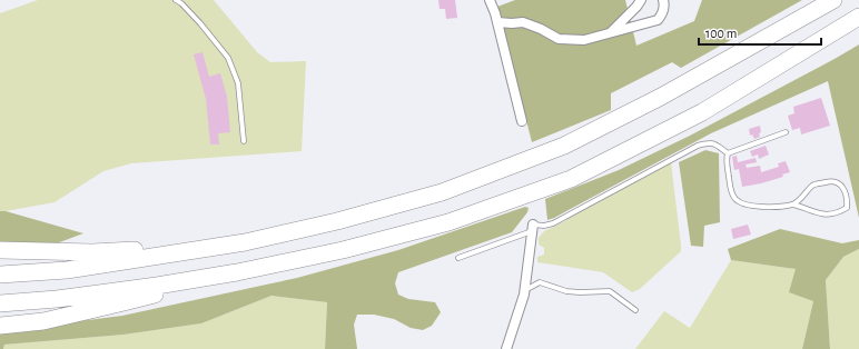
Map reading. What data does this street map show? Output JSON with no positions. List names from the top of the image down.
{
  "scale_bar": "100 m"
}
